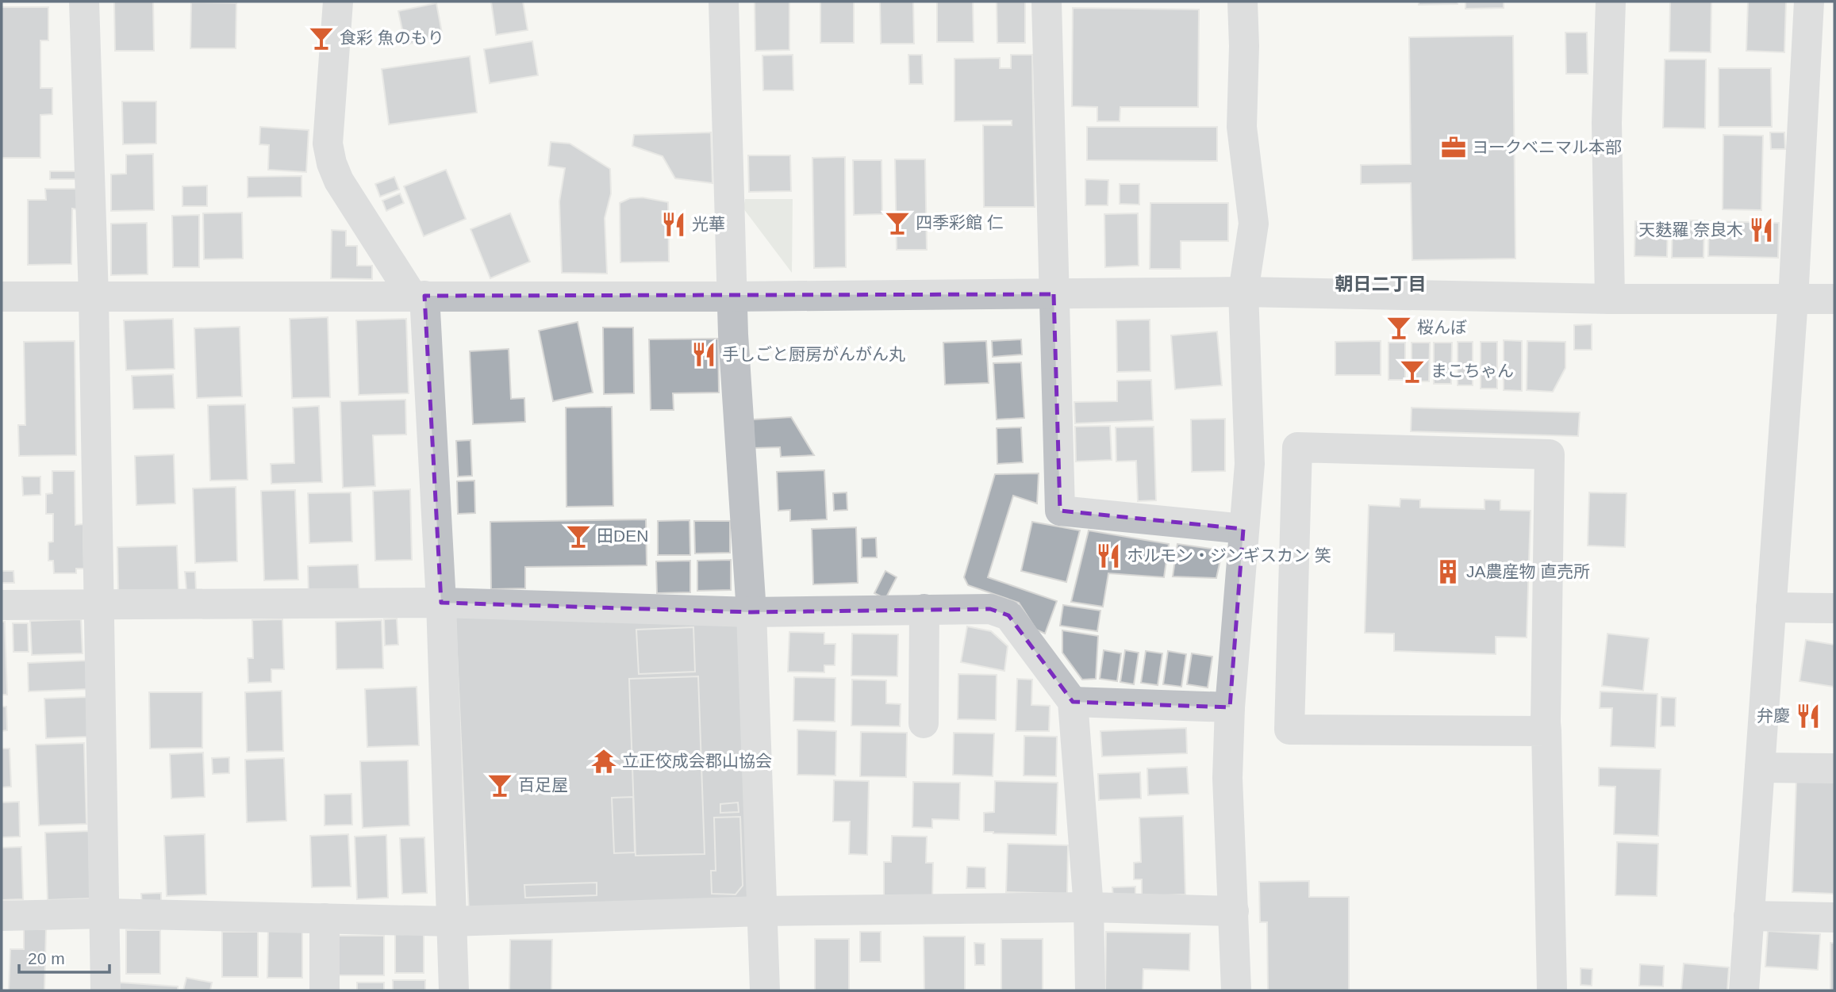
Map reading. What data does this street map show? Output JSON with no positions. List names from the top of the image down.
{
  "districts": ["朝日二丁目"],
  "places": {
    "bar": [
      "食彩 魚のもり",
      "四季彩館 仁",
      "桜んぼ",
      "まこちゃん",
      "田DEN",
      "百足屋"
    ],
    "office": ["ヨークベニマル本部"],
    "restaurant": [
      "光華",
      "天麩羅 奈良木",
      "手しごと厨房がんがん丸",
      "ホルモン・ジンギスカン 笑",
      "弁慶"
    ],
    "building": ["JA農産物 直売所"],
    "temple": ["立正佼成会郡山協会"]
  },
  "scale_bar": "20 m"
}
